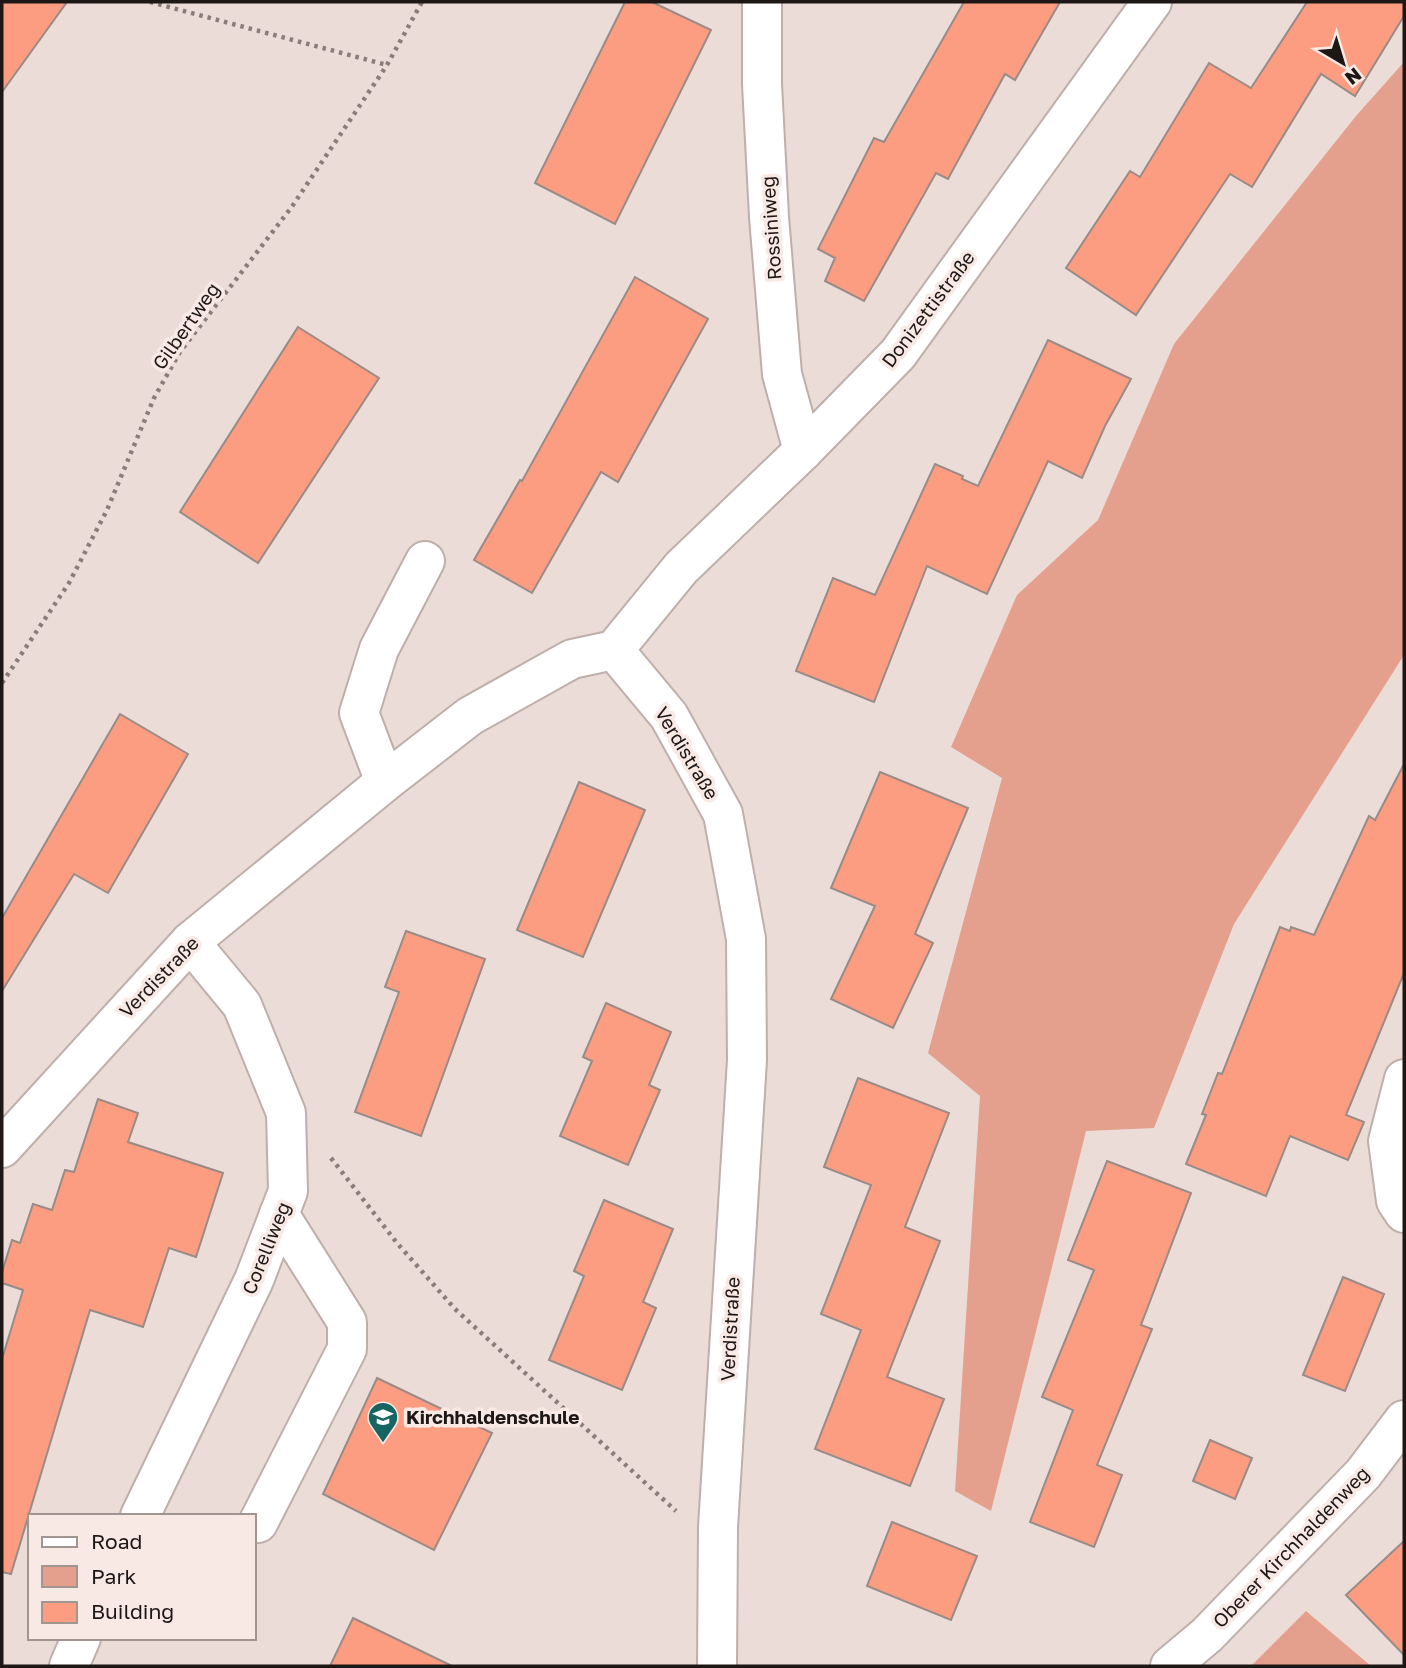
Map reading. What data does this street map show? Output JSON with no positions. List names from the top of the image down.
{
  "streets": {
    "street": [
      "Rossiniweg",
      "Donizettistraße",
      "Verdistraße",
      "Corelliweg",
      "Oberer Kirchhaldenweg"
    ],
    "path": ["Gilbertweg"]
  },
  "crossings": [
    ["Rossiniweg", "Donizettistraße"],
    ["Donizettistraße", "Verdistraße"],
    ["Verdistraße", "Corelliweg"]
  ],
  "places": {
    "school or university": ["Kirchhaldenschule"]
  },
  "legend": ["Road", "Park", "Building"],
  "north": "bottom right"
}
